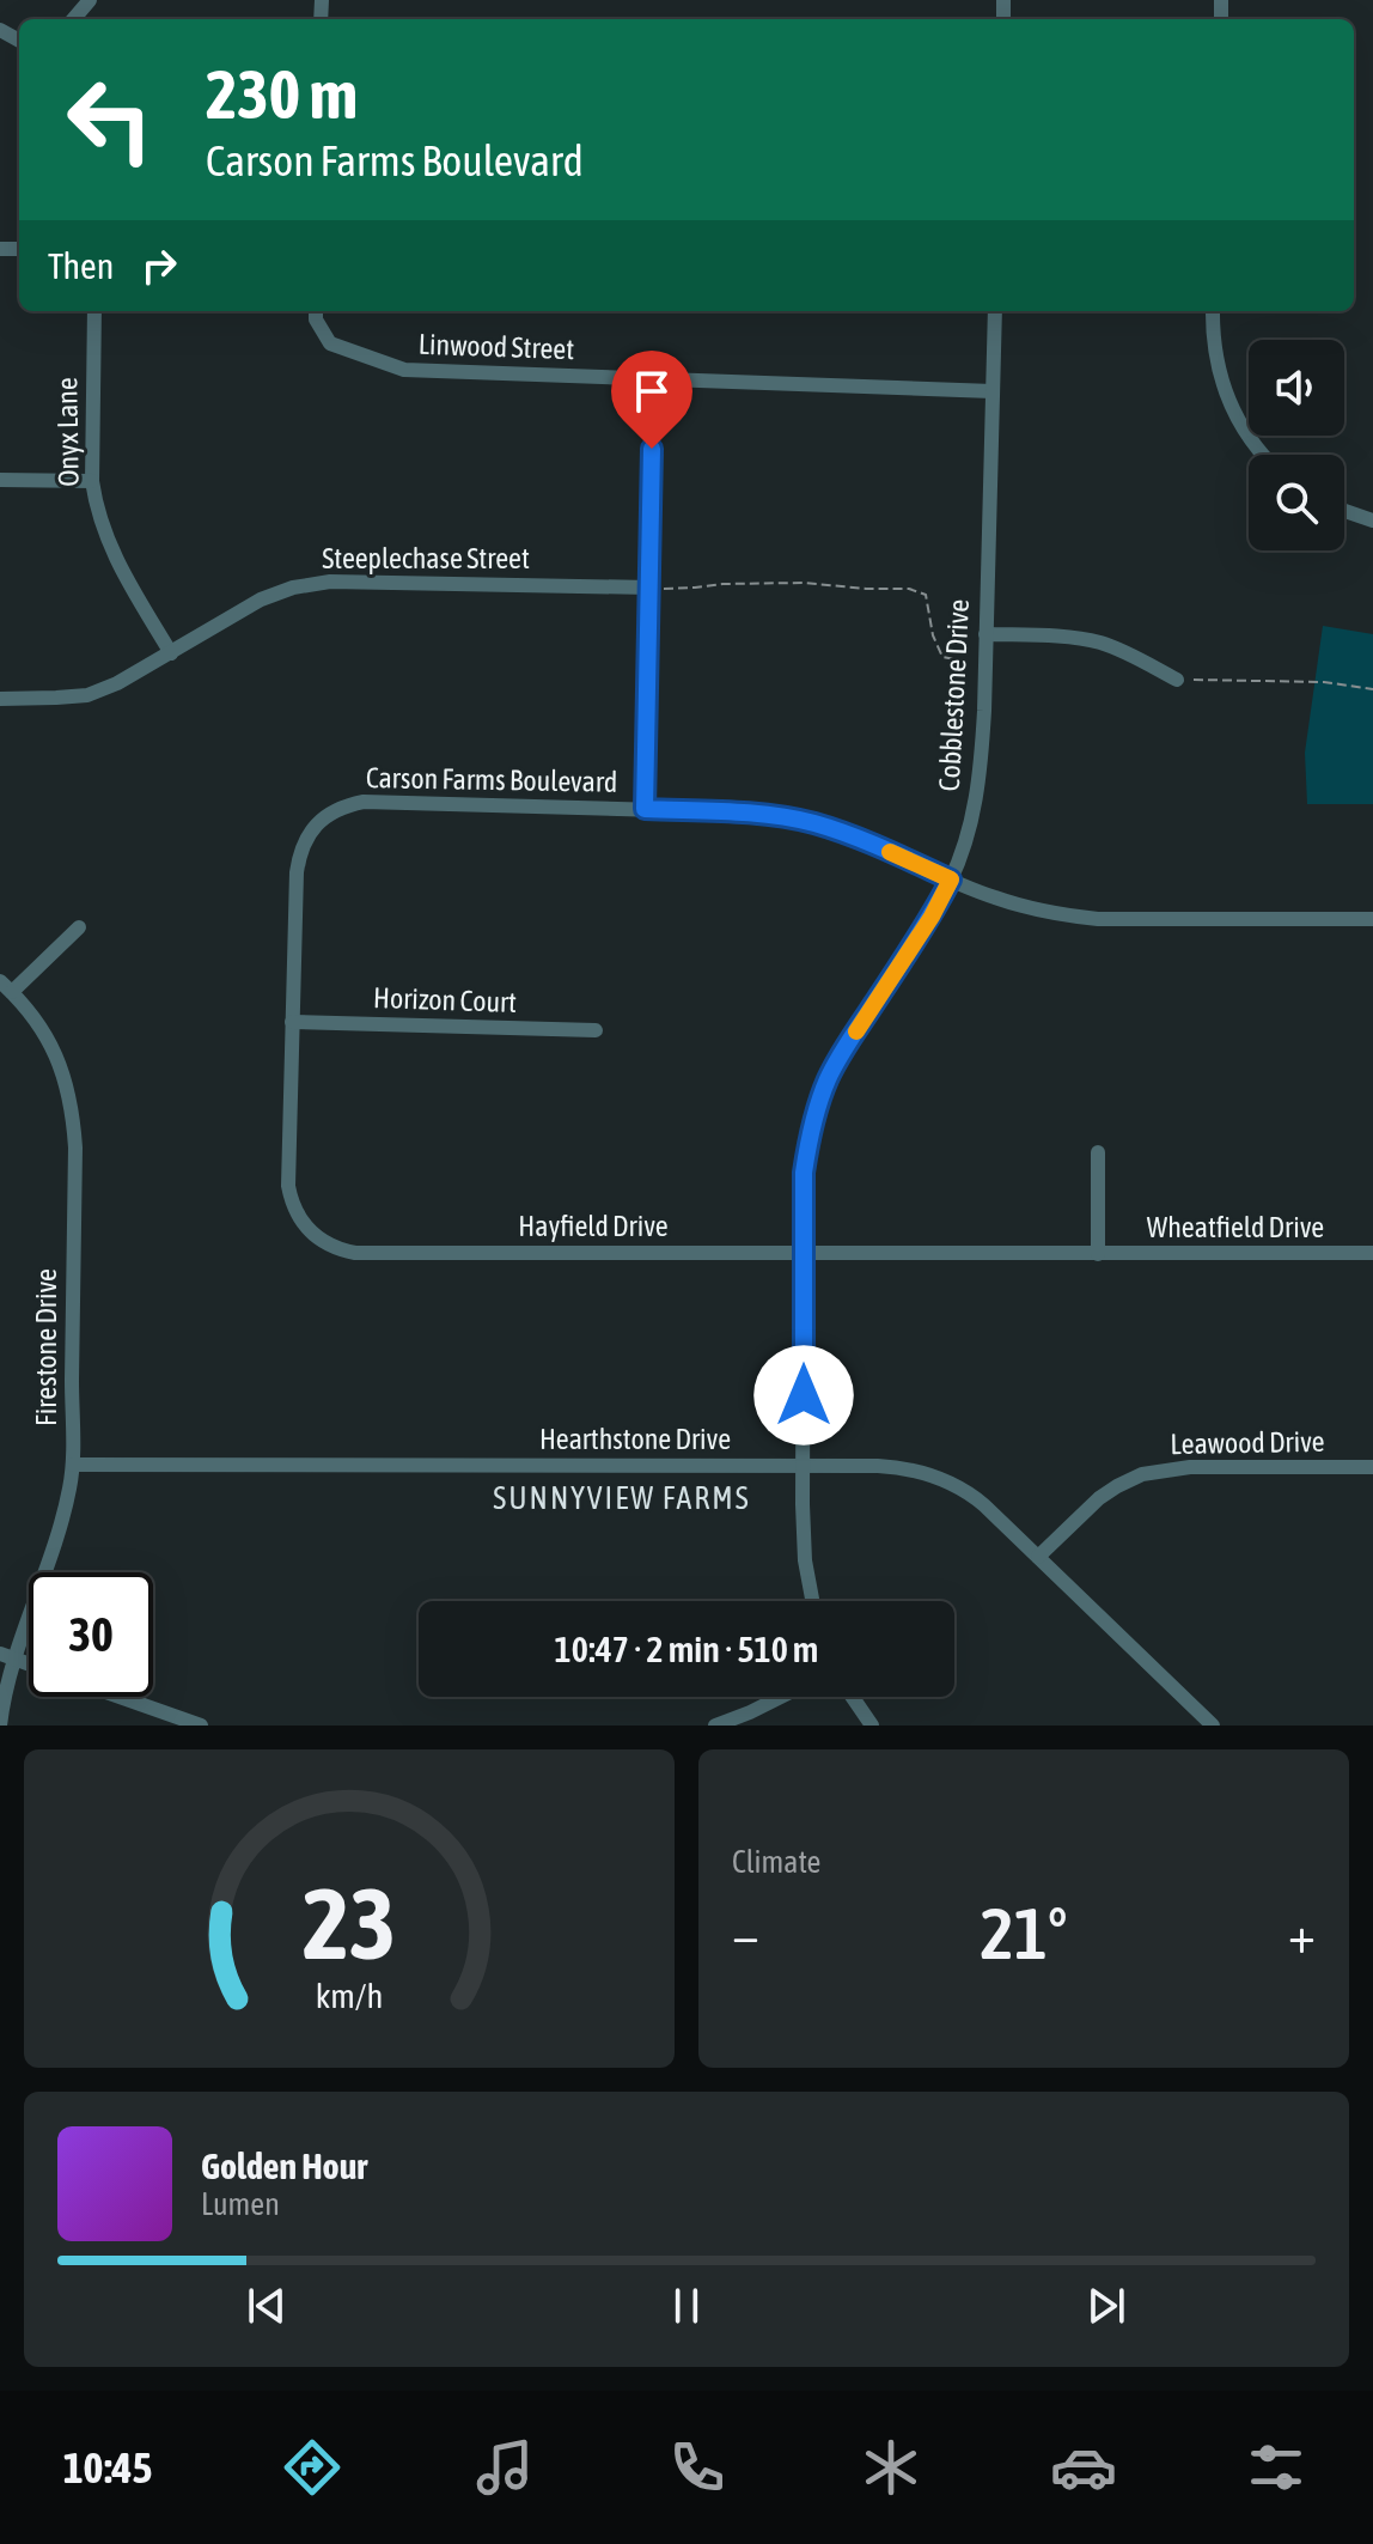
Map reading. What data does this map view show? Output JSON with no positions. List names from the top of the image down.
{
  "streets": {
    "street": [
      "Linwood Street",
      "Onyx Lane",
      "Steeplechase Street",
      "Cobblestone Drive",
      "Carson Farms Boulevard",
      "Horizon Court",
      "Hayfield Drive",
      "Wheatfield Drive",
      "Firestone Drive",
      "Hearthstone Drive",
      "Leawood Drive"
    ]
  },
  "crossings": [
    ["Linwood Street", "Cobblestone Drive"],
    ["Onyx Lane", "Steeplechase Street"],
    ["Cobblestone Drive", "Carson Farms Boulevard"],
    ["Cobblestone Drive", "Hayfield Drive"],
    ["Cobblestone Drive", "Hearthstone Drive"],
    ["Carson Farms Boulevard", "Horizon Court"],
    ["Carson Farms Boulevard", "Hayfield Drive"],
    ["Horizon Court", "Hayfield Drive"],
    ["Hayfield Drive", "Wheatfield Drive"],
    ["Firestone Drive", "Hearthstone Drive"],
    ["Hearthstone Drive", "Leawood Drive"]
  ],
  "districts": ["SUNNYVIEW FARMS"],
  "page": {
    "turn": ["230 m", "Carson Farms Boulevard"],
    "then": "Then",
    "limit": "30",
    "trip": "10:47 · 2 min · 510 m",
    "tile": "Climate",
    "heat": ["−", "21°", "+"],
    "song": ["Golden Hour", "Lumen"],
    "tabs": "10:45",
    "gauge": ["23", "km/h"]
  }
}
